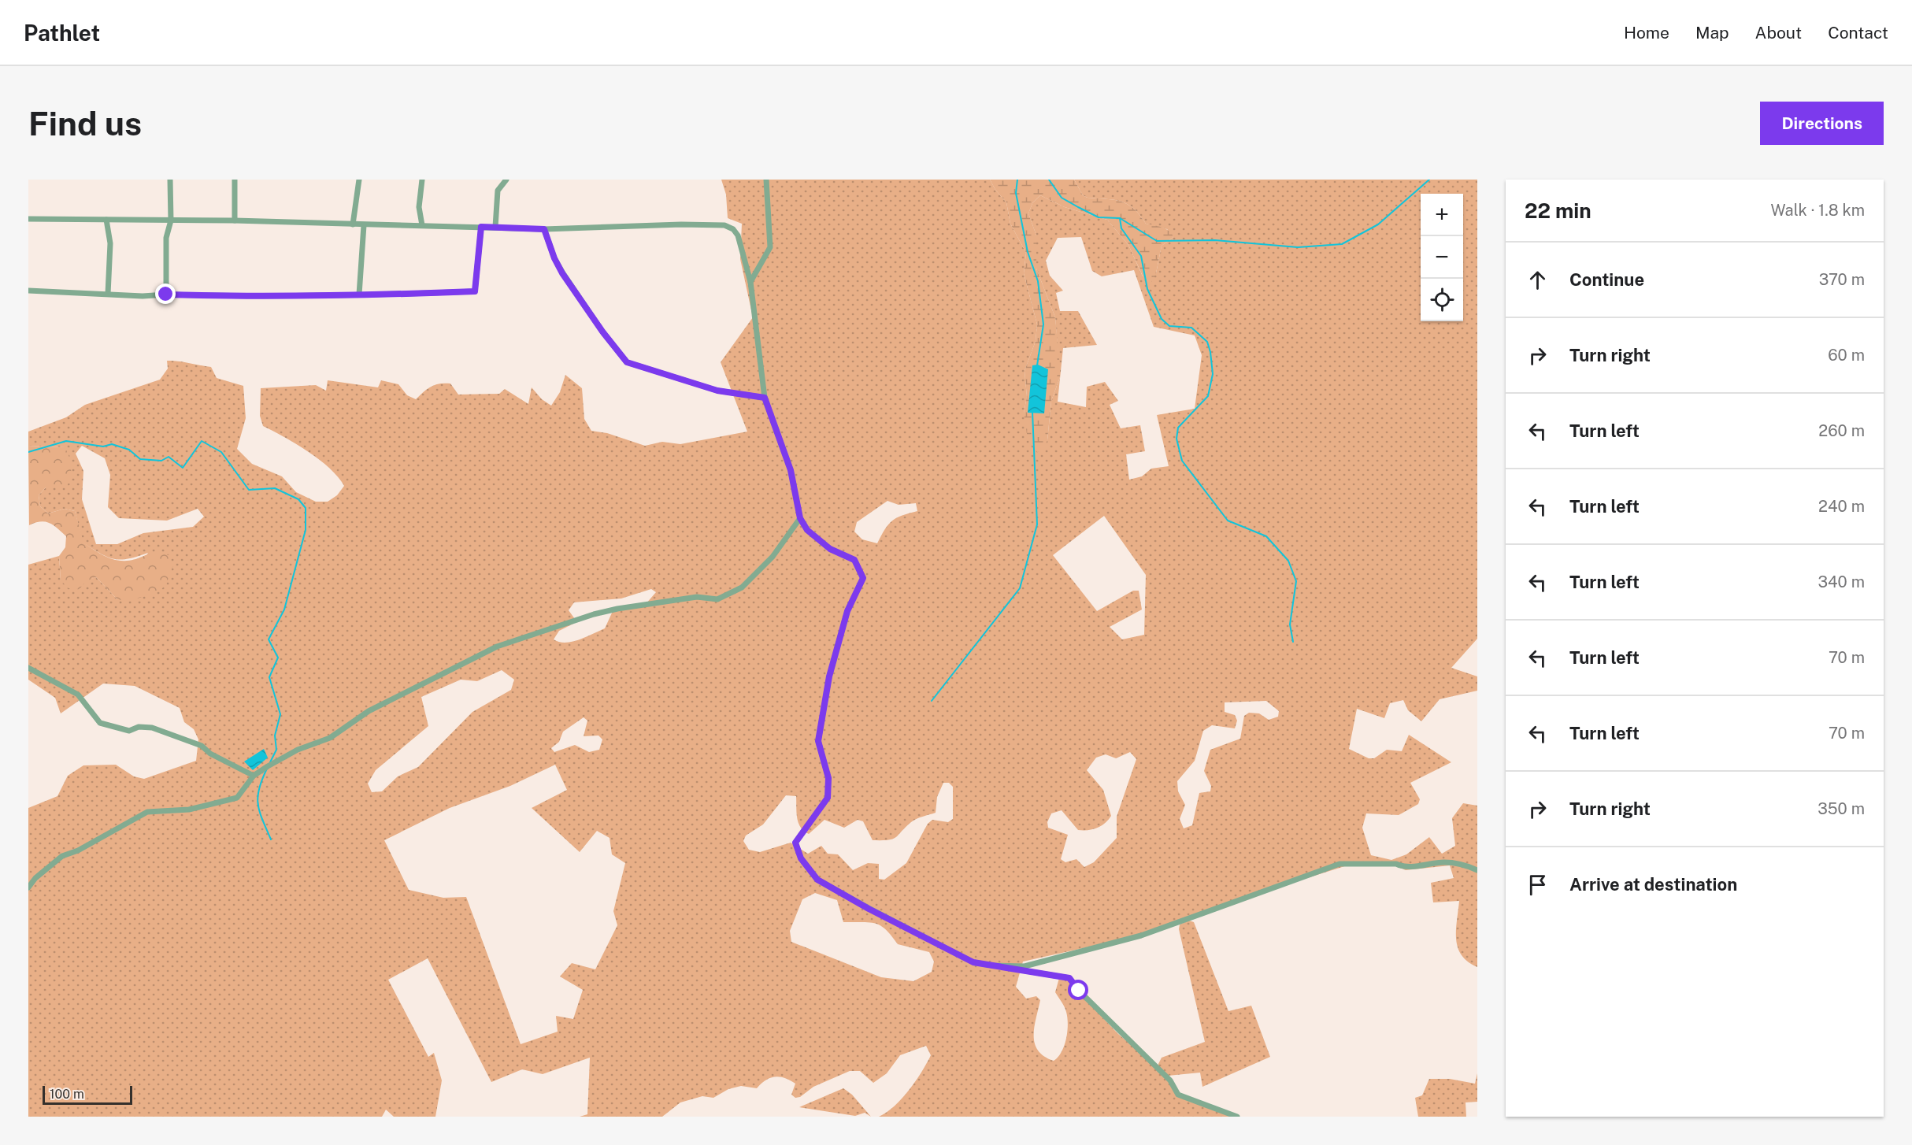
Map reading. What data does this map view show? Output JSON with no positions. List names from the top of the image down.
{
  "scale_bar": "100 m",
  "page": {
    "header": "Pathlet",
    "nav": [
      "Home",
      "Map",
      "About",
      "Contact"
    ],
    "buttons": "Directions",
    "title": "Find us",
    "heading": ["22 min", "Walk · 1.8 km"],
    "map_buttons": ["+", "−"],
    "list": [
      ["Continue", "370 m"],
      ["Turn right", "60 m"],
      ["Turn left", "260 m"],
      ["Turn left", "240 m"],
      ["Turn left", "340 m"],
      ["Turn left", "70 m"],
      ["Turn left", "70 m"],
      ["Turn right", "350 m"],
      "Arrive at destination"
    ],
    "scale": "100 m"
  }
}
